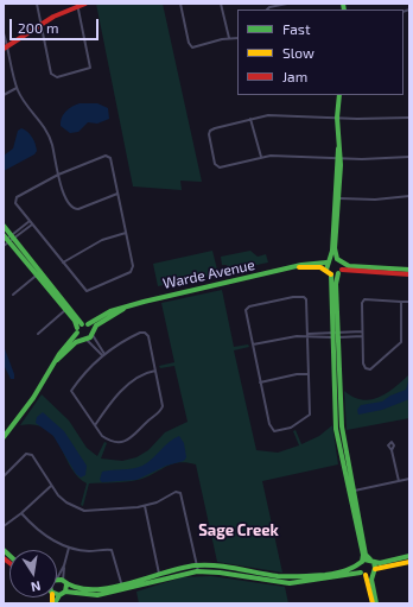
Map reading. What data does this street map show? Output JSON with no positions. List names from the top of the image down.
{
  "streets": {
    "street": ["Warde Avenue"]
  },
  "districts": ["Sage Creek"],
  "legend": ["Fast", "Slow", "Jam"],
  "scale_bar": "200 m",
  "north": "bottom"
}
